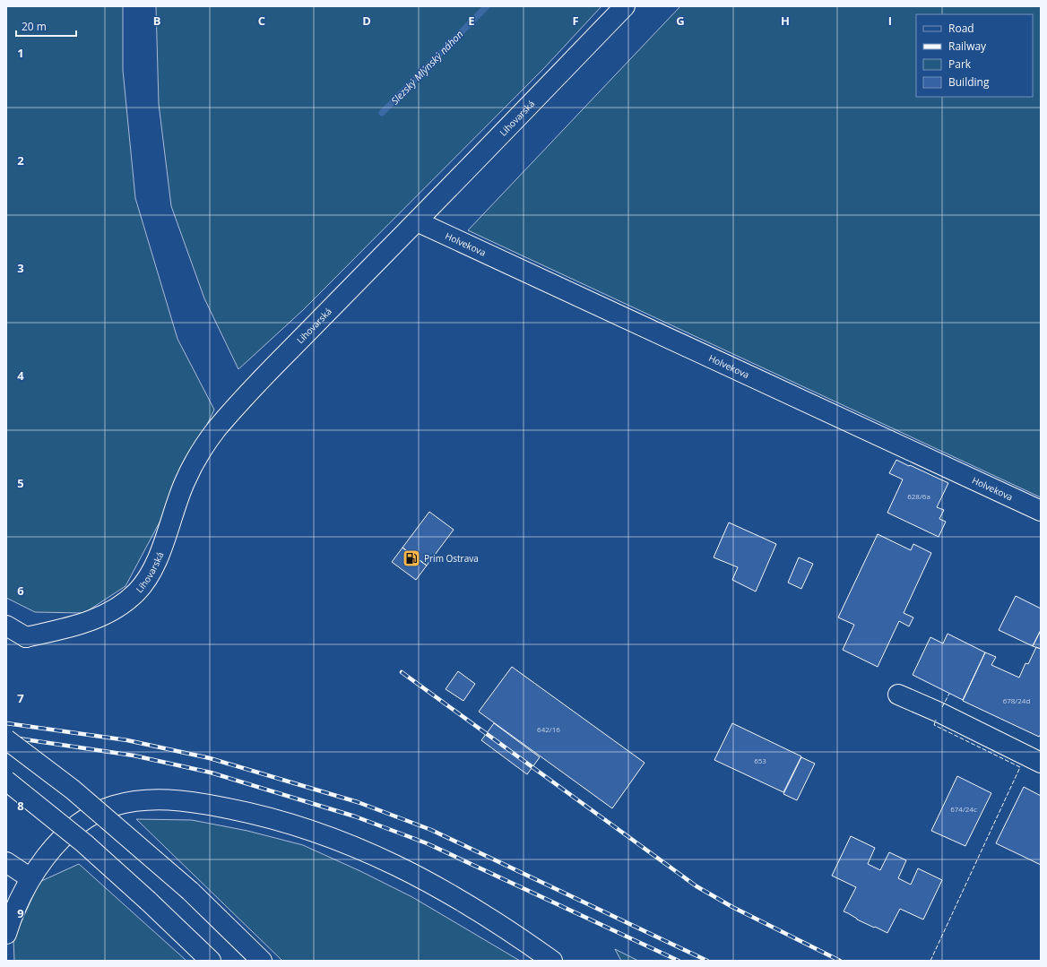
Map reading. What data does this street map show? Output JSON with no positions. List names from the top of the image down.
{
  "streets": {
    "street": ["Lihovarská", "Holvekova"]
  },
  "crossings": [
    ["Lihovarská", "Holvekova"]
  ],
  "water": ["Slezský Mlýnský náhon"],
  "places": {
    "fuel station": ["Prim Ostrava"]
  },
  "house_numbers": [
    "628/6a",
    "678/24d",
    "642/16",
    "653",
    "674/24c"
  ],
  "legend": [
    "Road",
    "Railway",
    "Park",
    "Building"
  ],
  "scale_bar": "20 m",
  "grid": {
    "columns": [
      "B",
      "C",
      "D",
      "E",
      "F",
      "G",
      "H",
      "I"
    ],
    "rows": [
      "1",
      "2",
      "3",
      "4",
      "5",
      "6",
      "7",
      "8",
      "9"
    ]
  }
}
